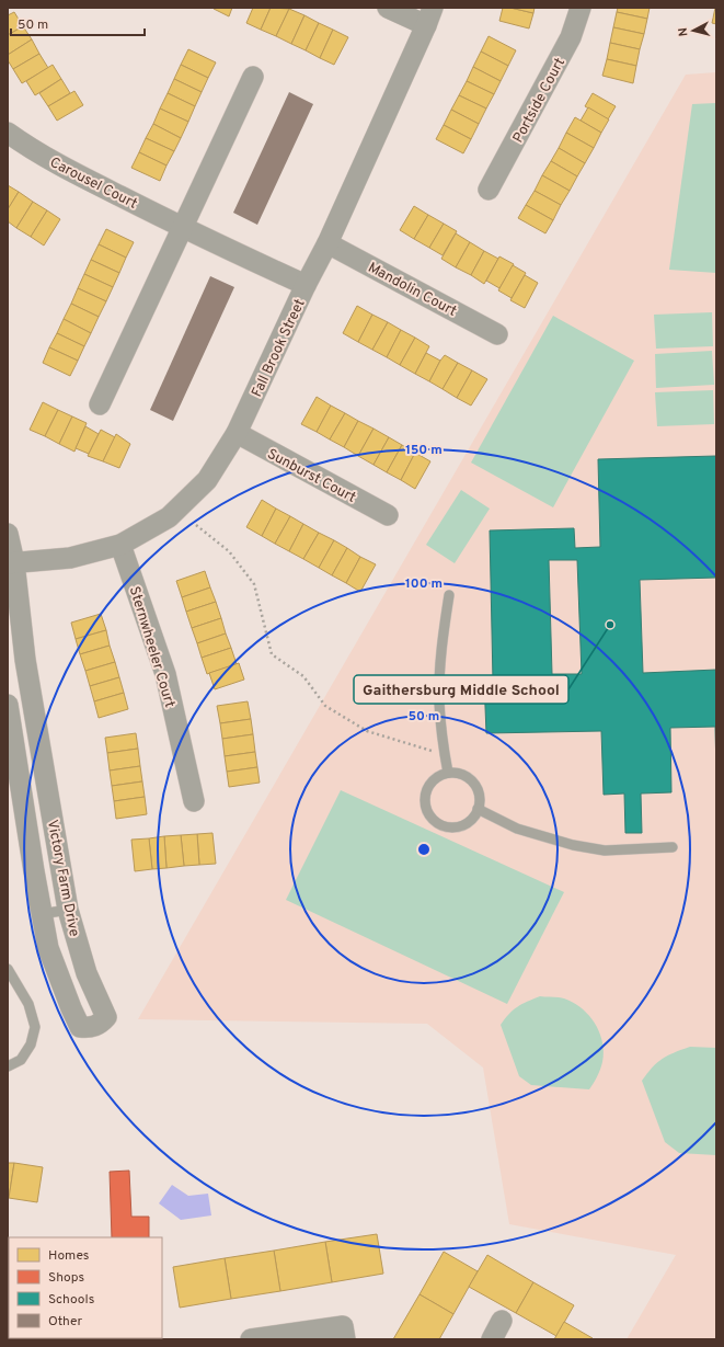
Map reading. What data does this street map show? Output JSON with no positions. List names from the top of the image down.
{
  "streets": {
    "street": [
      "Portside Court",
      "Carousel Court",
      "Mandolin Court",
      "Fall Brook Street",
      "Sunburst Court",
      "Sternwheeler Court",
      "Victory Farm Drive"
    ]
  },
  "crossings": [
    ["Carousel Court", "Fall Brook Street"],
    ["Mandolin Court", "Fall Brook Street"],
    ["Fall Brook Street", "Sunburst Court"],
    ["Fall Brook Street", "Sternwheeler Court"],
    ["Fall Brook Street", "Victory Farm Drive"]
  ],
  "places": ["Gaithersburg Middle School"],
  "legend": [
    "Homes",
    "Shops",
    "Schools",
    "Other"
  ],
  "scale_bar": "50 m",
  "north": "left",
  "rings": ["150 m", "100 m", "50 m"]
}
